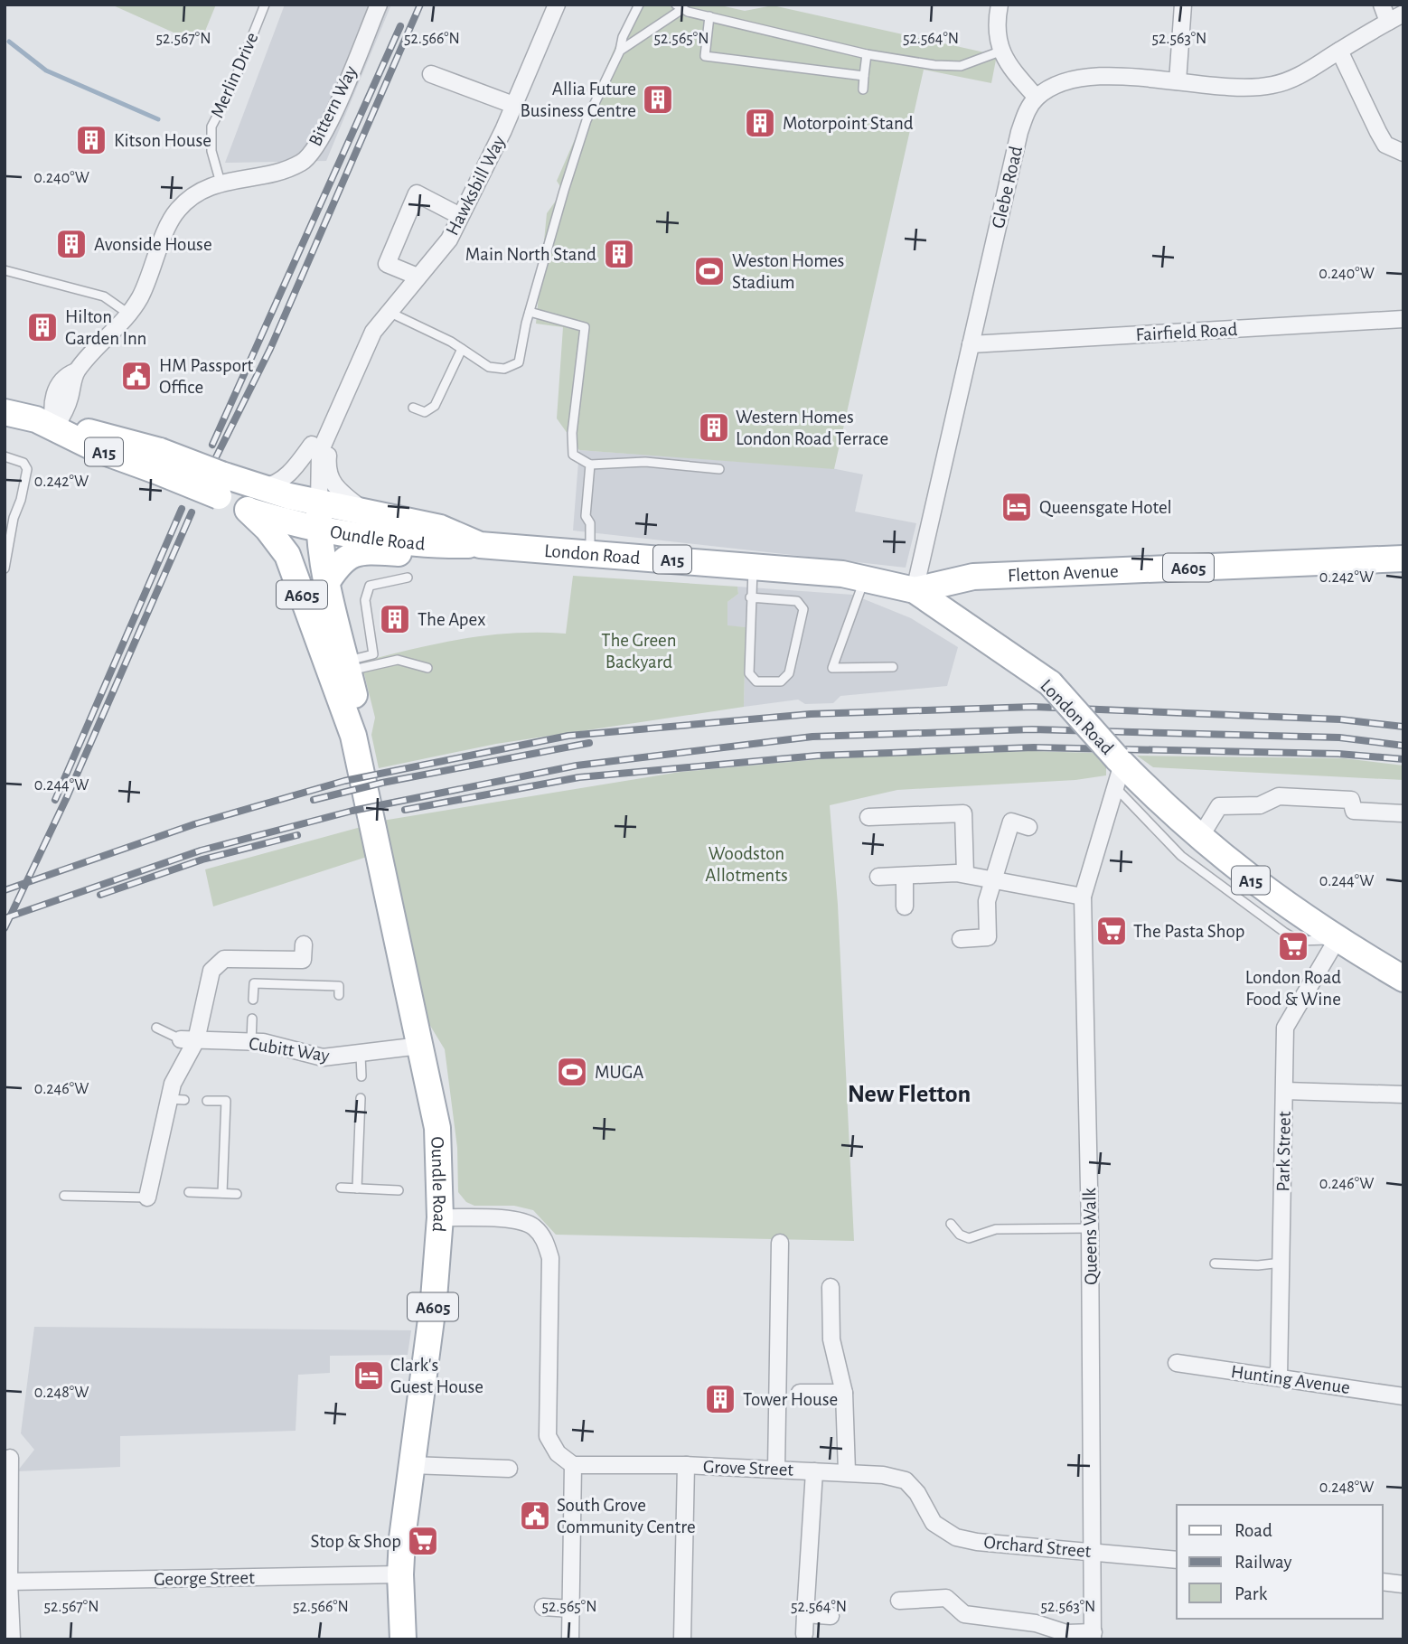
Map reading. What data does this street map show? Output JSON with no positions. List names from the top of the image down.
{
  "streets": {
    "main road": [
      "A15",
      "Oundle Road",
      "London Road",
      "A605",
      "Fletton Avenue"
    ],
    "street": [
      "Bittern Way",
      "Hawksbill Way",
      "Glebe Road",
      "Fairfield Road",
      "Cubitt Way",
      "Park Street",
      "Queens Walk",
      "Hunting Avenue",
      "Grove Street",
      "Orchard Street",
      "George Street"
    ],
    "lane": ["Merlin Drive"]
  },
  "crossings": [
    ["Merlin Drive", "Bittern Way"],
    ["Bittern Way", "A15"],
    ["Bittern Way", "London Road"],
    ["Hawksbill Way", "Oundle Road"],
    ["Hawksbill Way", "London Road"],
    ["Glebe Road", "Fairfield Road"],
    ["Glebe Road", "London Road"],
    ["Glebe Road", "Fletton Avenue"],
    ["A15", "London Road"],
    ["Oundle Road", "London Road"],
    ["Oundle Road", "Cubitt Way"],
    ["Oundle Road", "George Street"],
    ["London Road", "Fletton Avenue"],
    ["London Road", "Park Street"],
    ["London Road", "Queens Walk"],
    ["Park Street", "Hunting Avenue"],
    ["Queens Walk", "Orchard Street"],
    ["Grove Street", "Orchard Street"]
  ],
  "districts": ["New Fletton"],
  "parks": ["The Green Backyard", "Woodston Allotments"],
  "places": {
    "building": [
      "Allia Future Business Centre",
      "Motorpoint Stand",
      "Kitson House",
      "Avonside House",
      "Main North Stand",
      "Hilton Garden Inn",
      "Western Homes London Road Terrace",
      "The Apex",
      "Tower House"
    ],
    "sports": ["Weston Homes Stadium", "MUGA"],
    "public building": ["HM Passport Office", "South Grove Community Centre"],
    "hotel": ["Queensgate Hotel", "Clark's Guest House"],
    "supermarket": ["The Pasta Shop", "London Road Food & Wine", "Stop & Shop"]
  },
  "legend": ["Road", "Railway", "Park"],
  "coordinates": [
    "52.567°N",
    "52.566°N",
    "52.565°N",
    "52.564°N",
    "52.563°N",
    "0.240°W",
    "0.242°W",
    "0.244°W",
    "0.246°W",
    "0.248°W"
  ]
}
